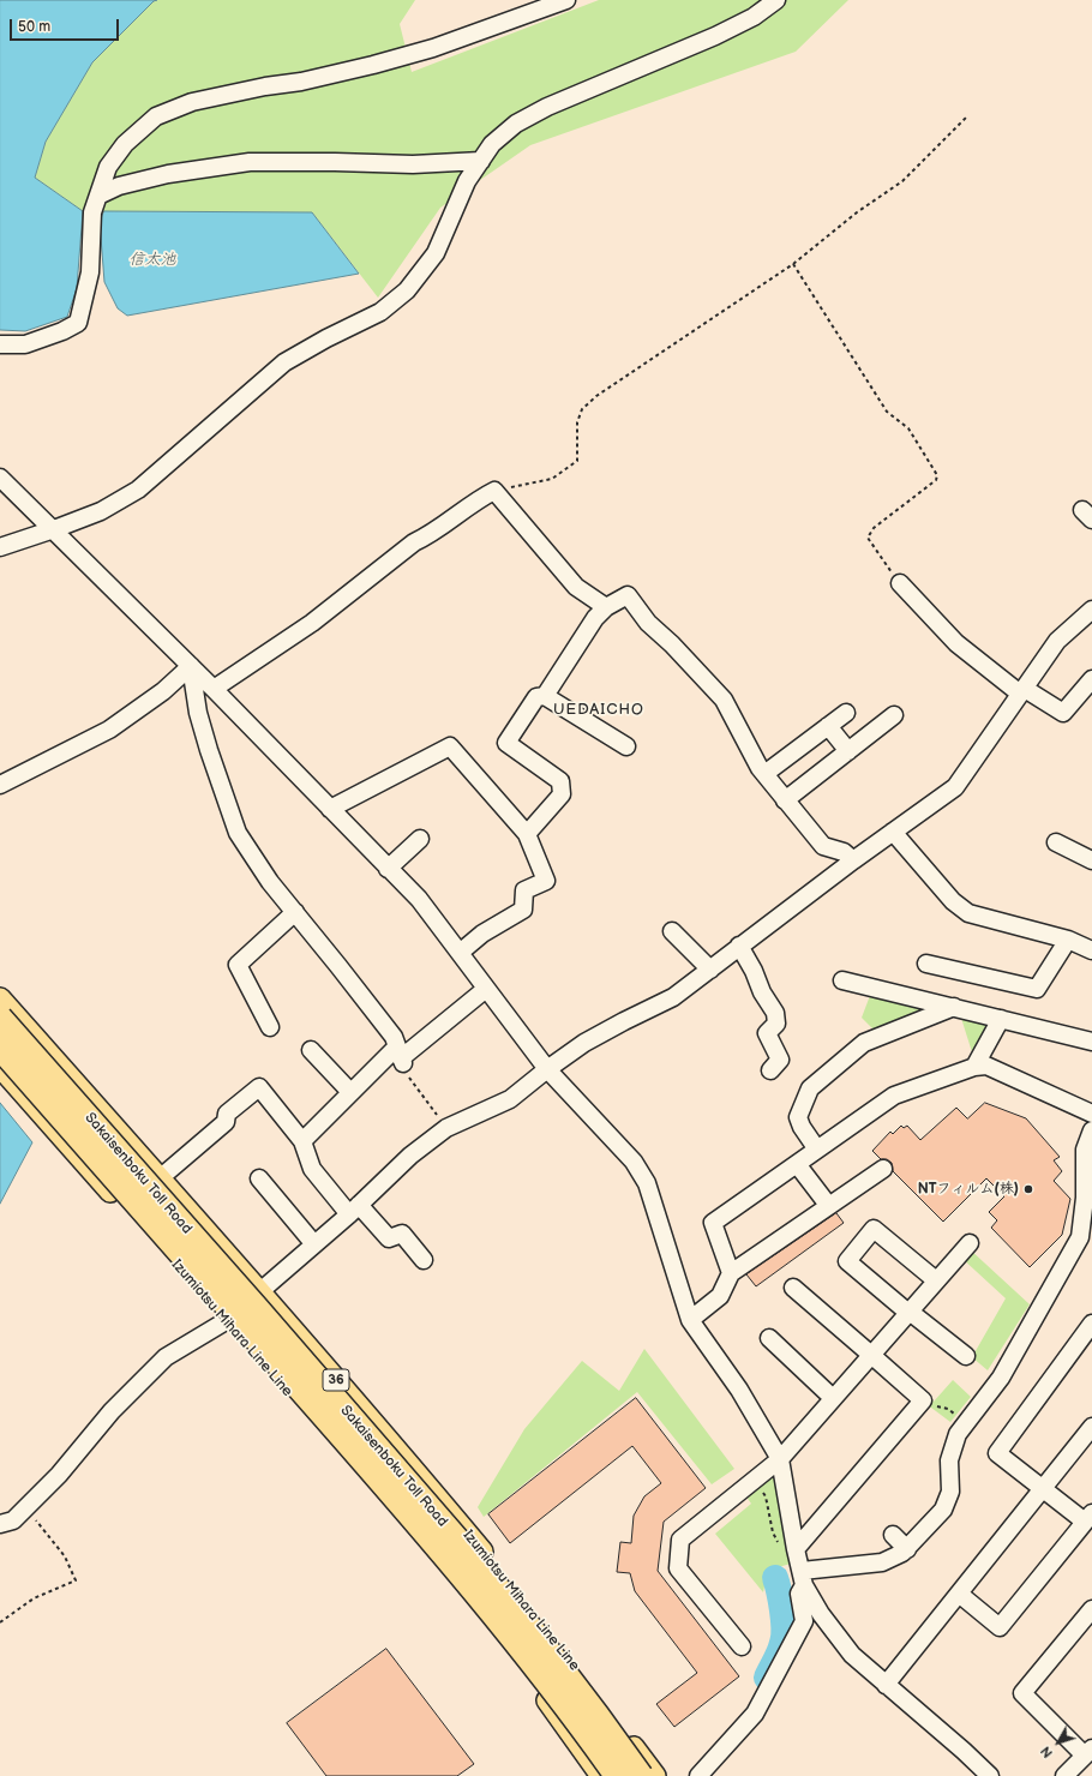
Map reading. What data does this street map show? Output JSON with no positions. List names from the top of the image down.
{
  "streets": {
    "highway": ["Sakaisenboku Toll Road"],
    "main road": ["Izumiotsu Mihara Line Line", "36"]
  },
  "districts": ["UEDAICHO"],
  "water": ["信太池"],
  "places": ["NTフィルム(株)"],
  "scale_bar": "50 m",
  "north": "bottom left"
}
